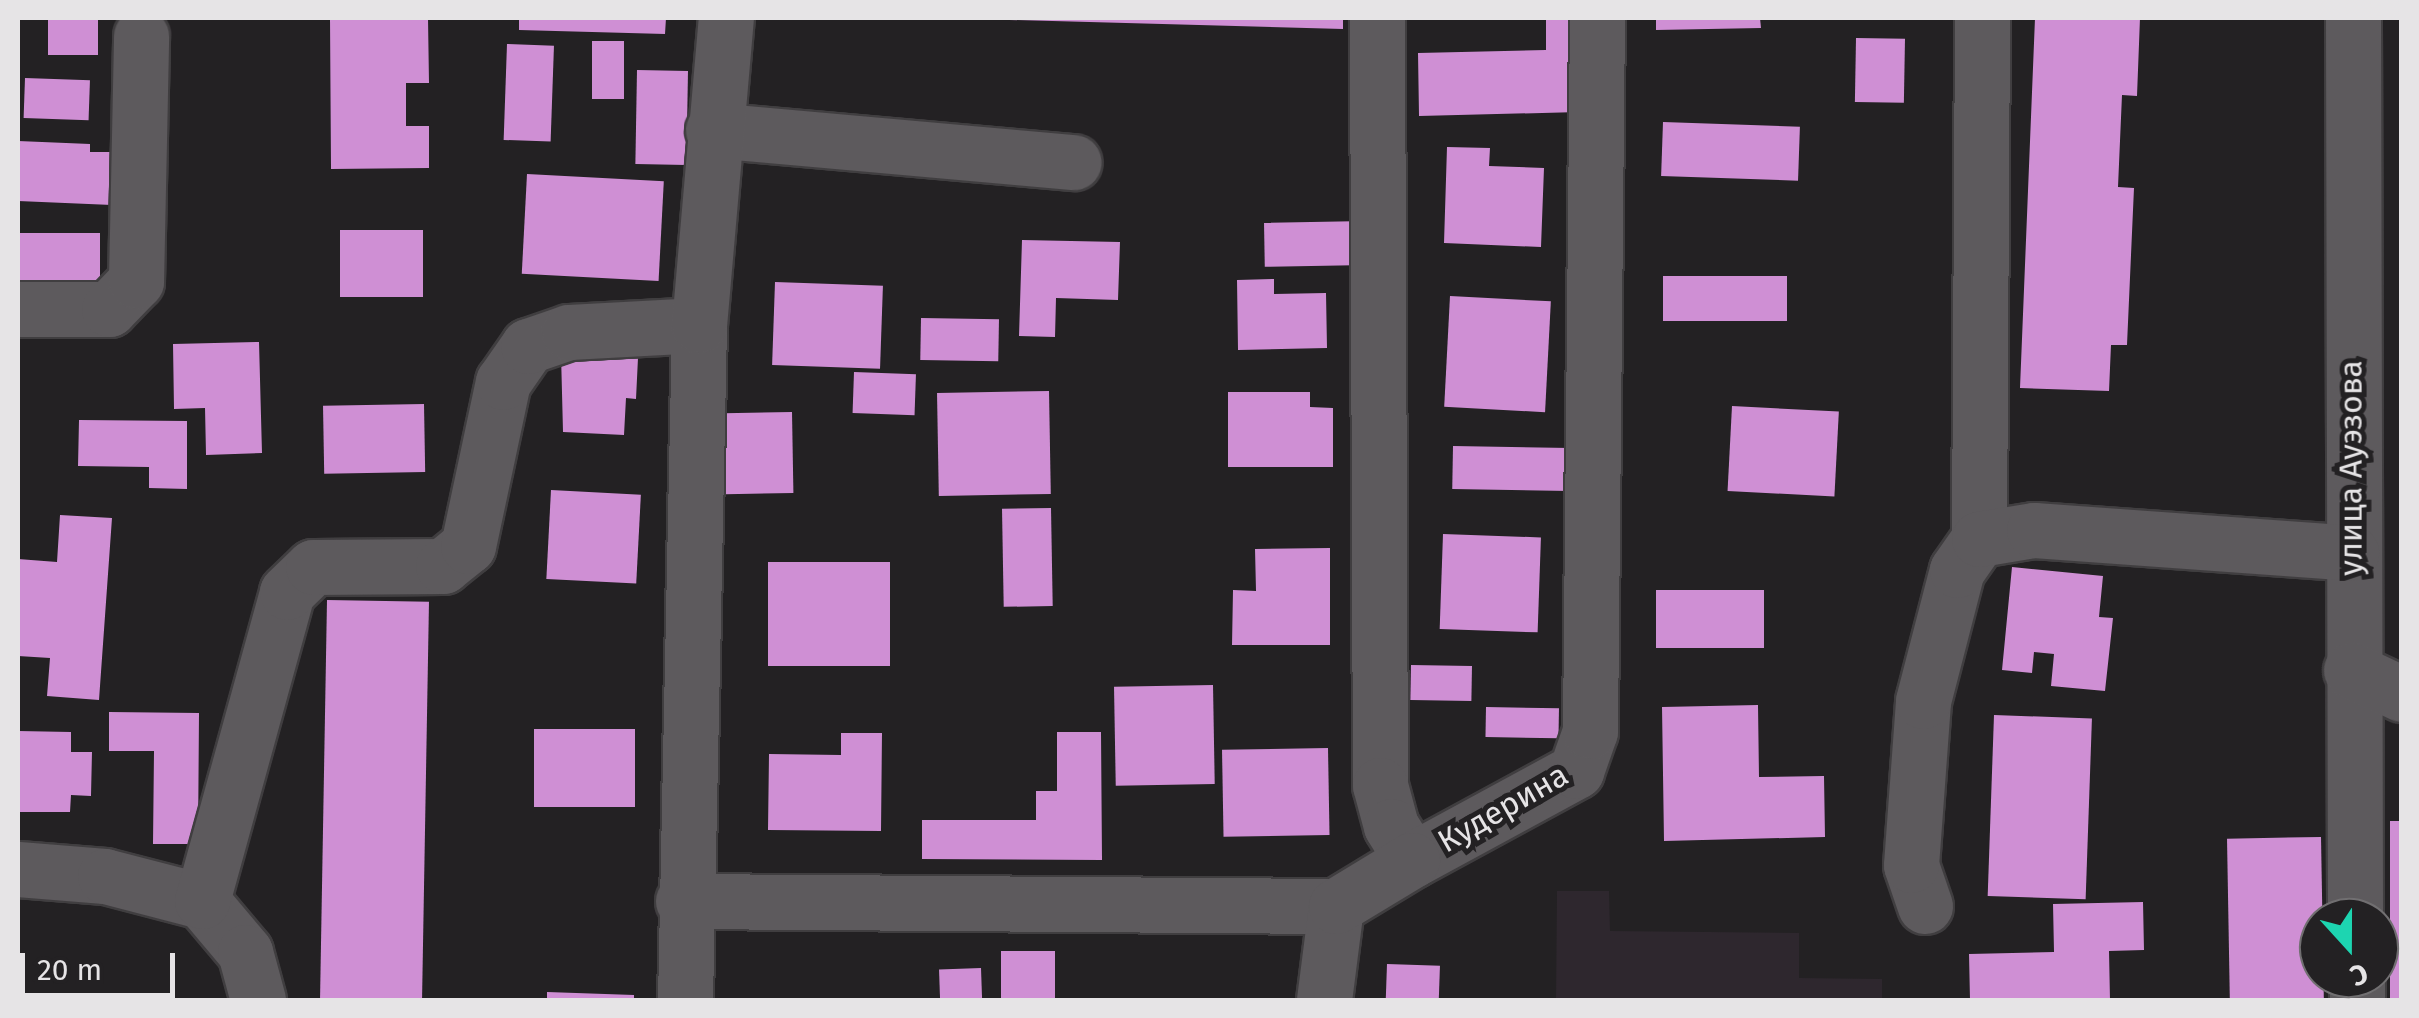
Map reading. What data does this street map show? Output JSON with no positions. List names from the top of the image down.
{
  "streets": {
    "street": ["улица Ауэзова", "Кудерина"]
  },
  "scale_bar": "20 m",
  "north": "bottom"
}
